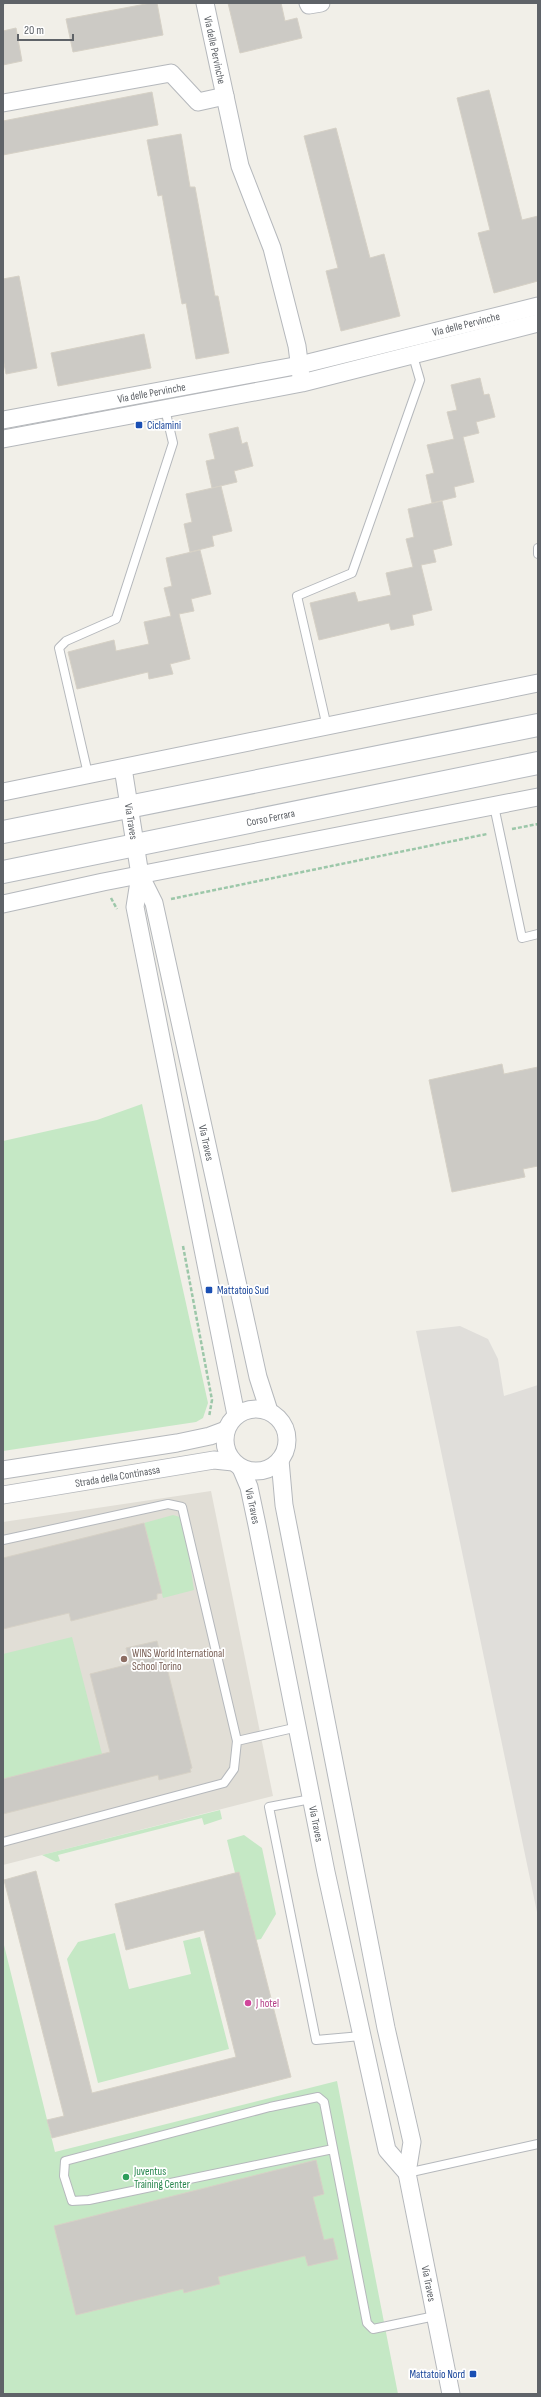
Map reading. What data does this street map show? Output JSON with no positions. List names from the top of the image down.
{
  "streets": {
    "main road": ["Corso Ferrara"],
    "street": ["Via delle Pervinche", "Via Traves", "Strada della Continassa"]
  },
  "crossings": [
    ["Corso Ferrara", "Via Traves"],
    ["Via Traves", "Strada della Continassa"]
  ],
  "places": {
    "transit": ["Ciclamini", "Mattatoio Sud", "Mattatoio Nord"],
    "other": ["WINS World International School Torino", "J hotel", "Juventus Training Center"]
  },
  "scale_bar": "20 m"
}
